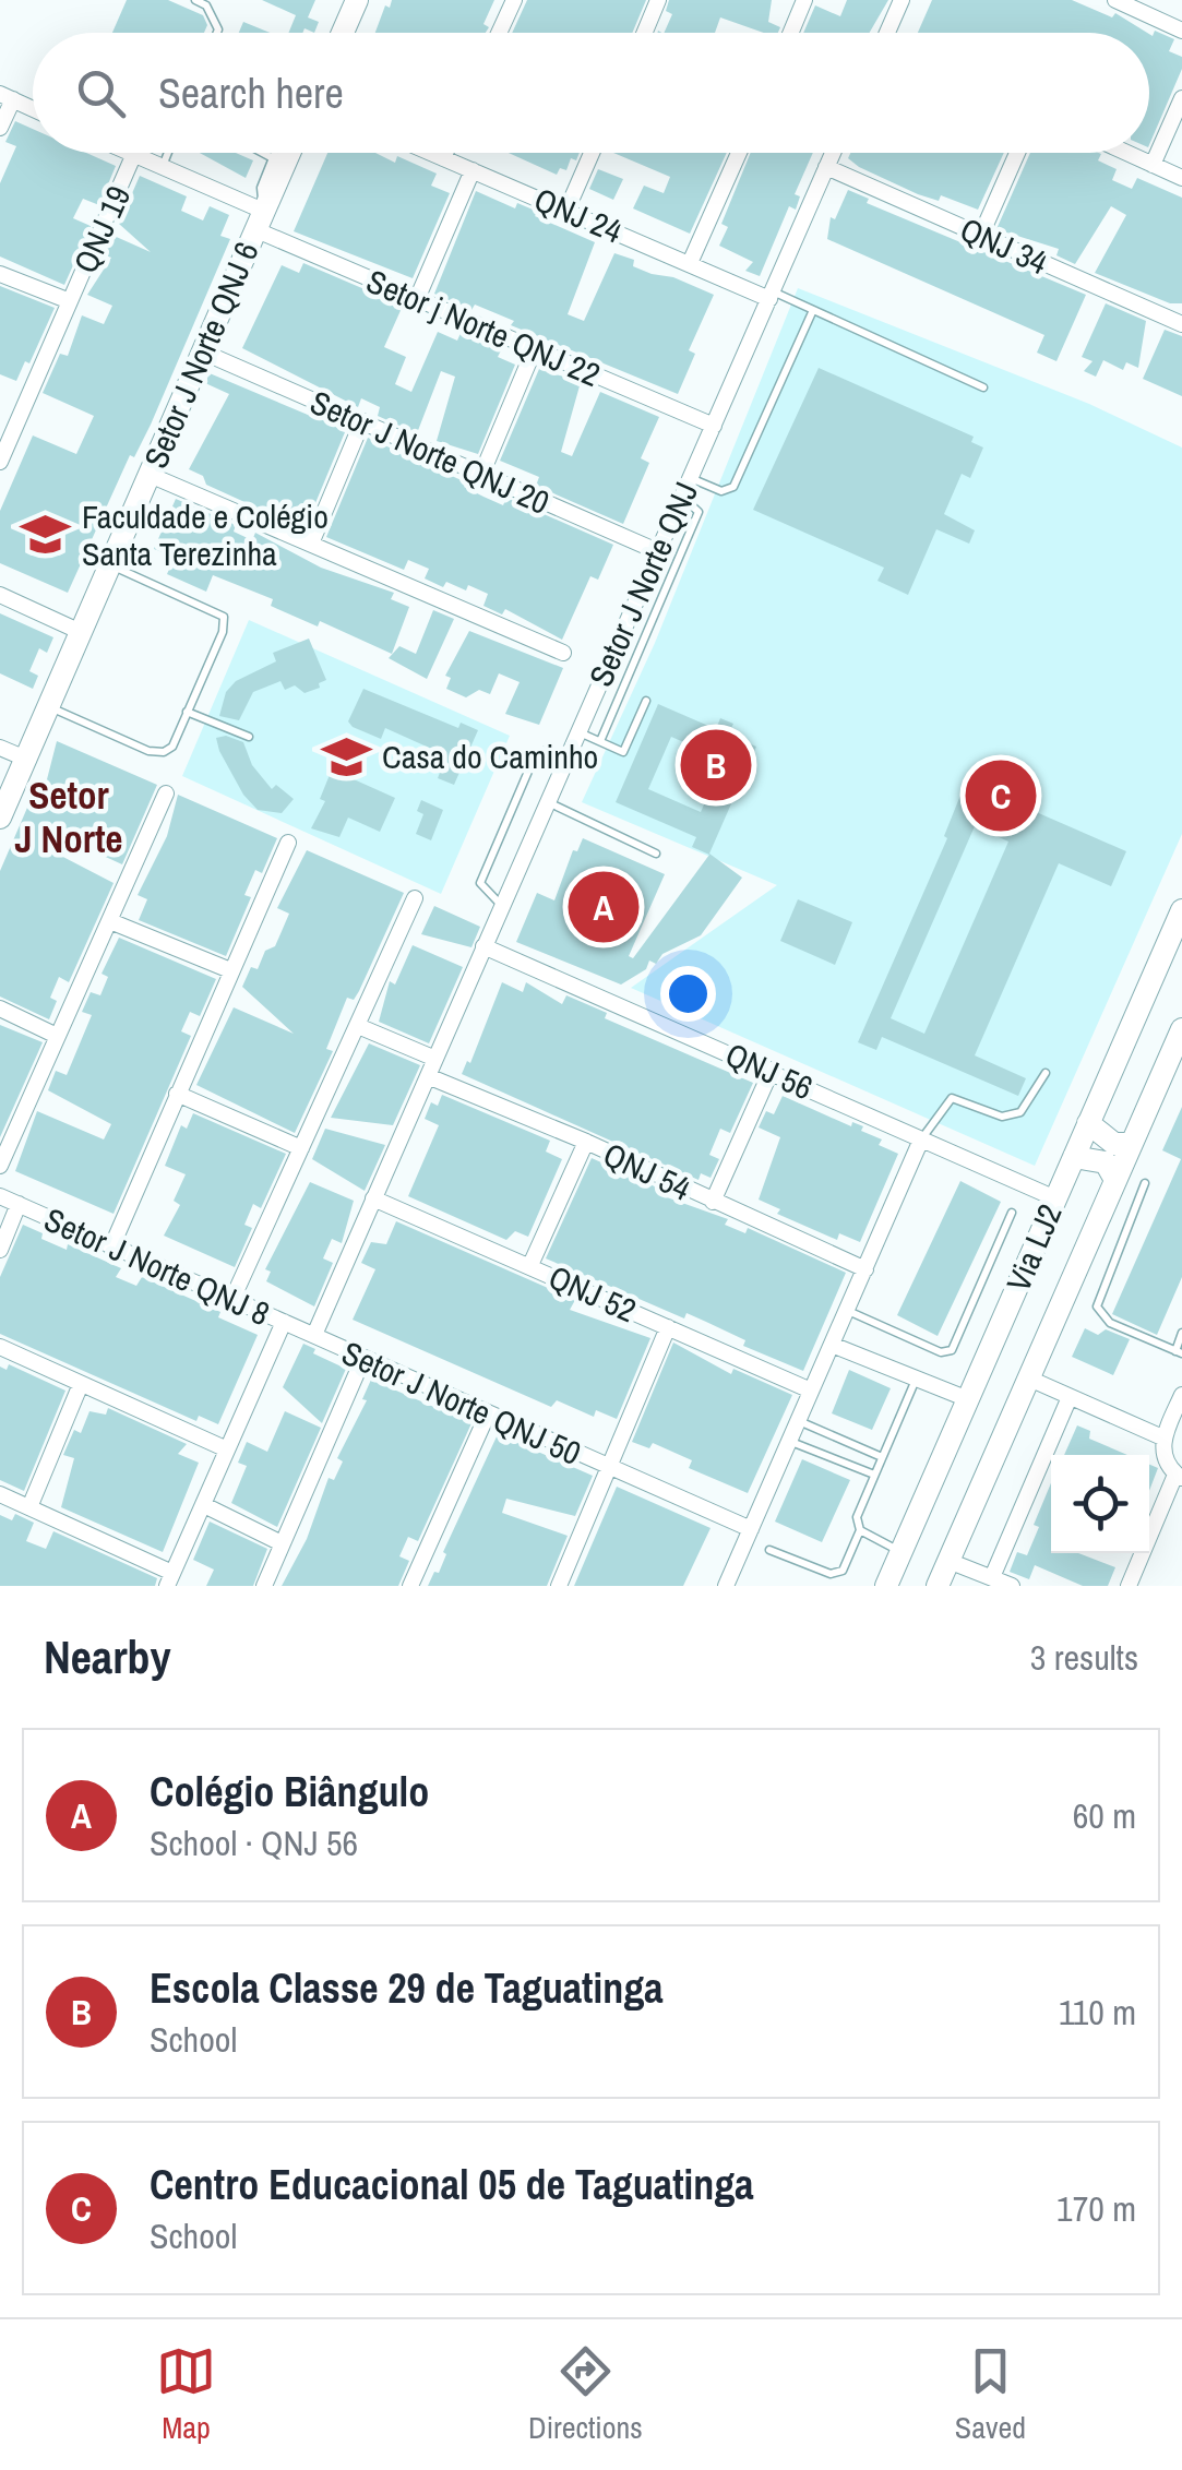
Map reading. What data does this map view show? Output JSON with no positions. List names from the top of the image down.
{
  "streets": {
    "main road": ["Setor J Norte QNJ 6", "Via LJ2"],
    "street": [
      "QNJ 24",
      "QNJ 19",
      "QNJ 34",
      "Setor j Norte QNJ 22",
      "Setor J Norte QNJ 20",
      "Setor J Norte QNJ",
      "QNJ 56",
      "QNJ 54",
      "Setor J Norte QNJ 8",
      "QNJ 52",
      "Setor J Norte QNJ 50"
    ]
  },
  "crossings": [
    ["QNJ 24", "Setor J Norte QNJ"],
    ["QNJ 19", "Setor j Norte QNJ 22"],
    ["QNJ 19", "Setor J Norte QNJ 6"],
    ["QNJ 34", "Setor J Norte QNJ"],
    ["Setor j Norte QNJ 22", "Setor J Norte QNJ 6"],
    ["Setor j Norte QNJ 22", "Setor J Norte QNJ"],
    ["Setor J Norte QNJ 6", "Setor J Norte QNJ 20"],
    ["Setor J Norte QNJ 20", "Setor J Norte QNJ"],
    ["Setor J Norte QNJ", "QNJ 56"],
    ["Setor J Norte QNJ", "QNJ 54"],
    ["Setor J Norte QNJ", "Setor J Norte QNJ 8"],
    ["Setor J Norte QNJ", "QNJ 52"],
    ["Setor J Norte QNJ", "Setor J Norte QNJ 50"],
    ["QNJ 56", "Via LJ2"],
    ["Setor J Norte QNJ 8", "Setor J Norte QNJ 50"]
  ],
  "districts": ["Setor J Norte"],
  "places": {
    "school or university": ["Faculdade e Colégio Santa Terezinha", "Casa do Caminho"]
  },
  "page": {
    "search": "Search here",
    "pins": ["B", "C", "A"],
    "heading": ["Nearby", "3 results"],
    "list": [
      {
        "mark": "A",
        "name": "Colégio Biângulo",
        "note": "School · QNJ 56",
        "value": "60 m"
      },
      {
        "mark": "B",
        "name": "Escola Classe 29 de Taguatinga",
        "note": "School",
        "value": "110 m"
      },
      {
        "mark": "C",
        "name": "Centro Educacional 05 de Taguatinga",
        "note": "School",
        "value": "170 m"
      }
    ],
    "nav": ["Map", "Directions", "Saved"]
  }
}
